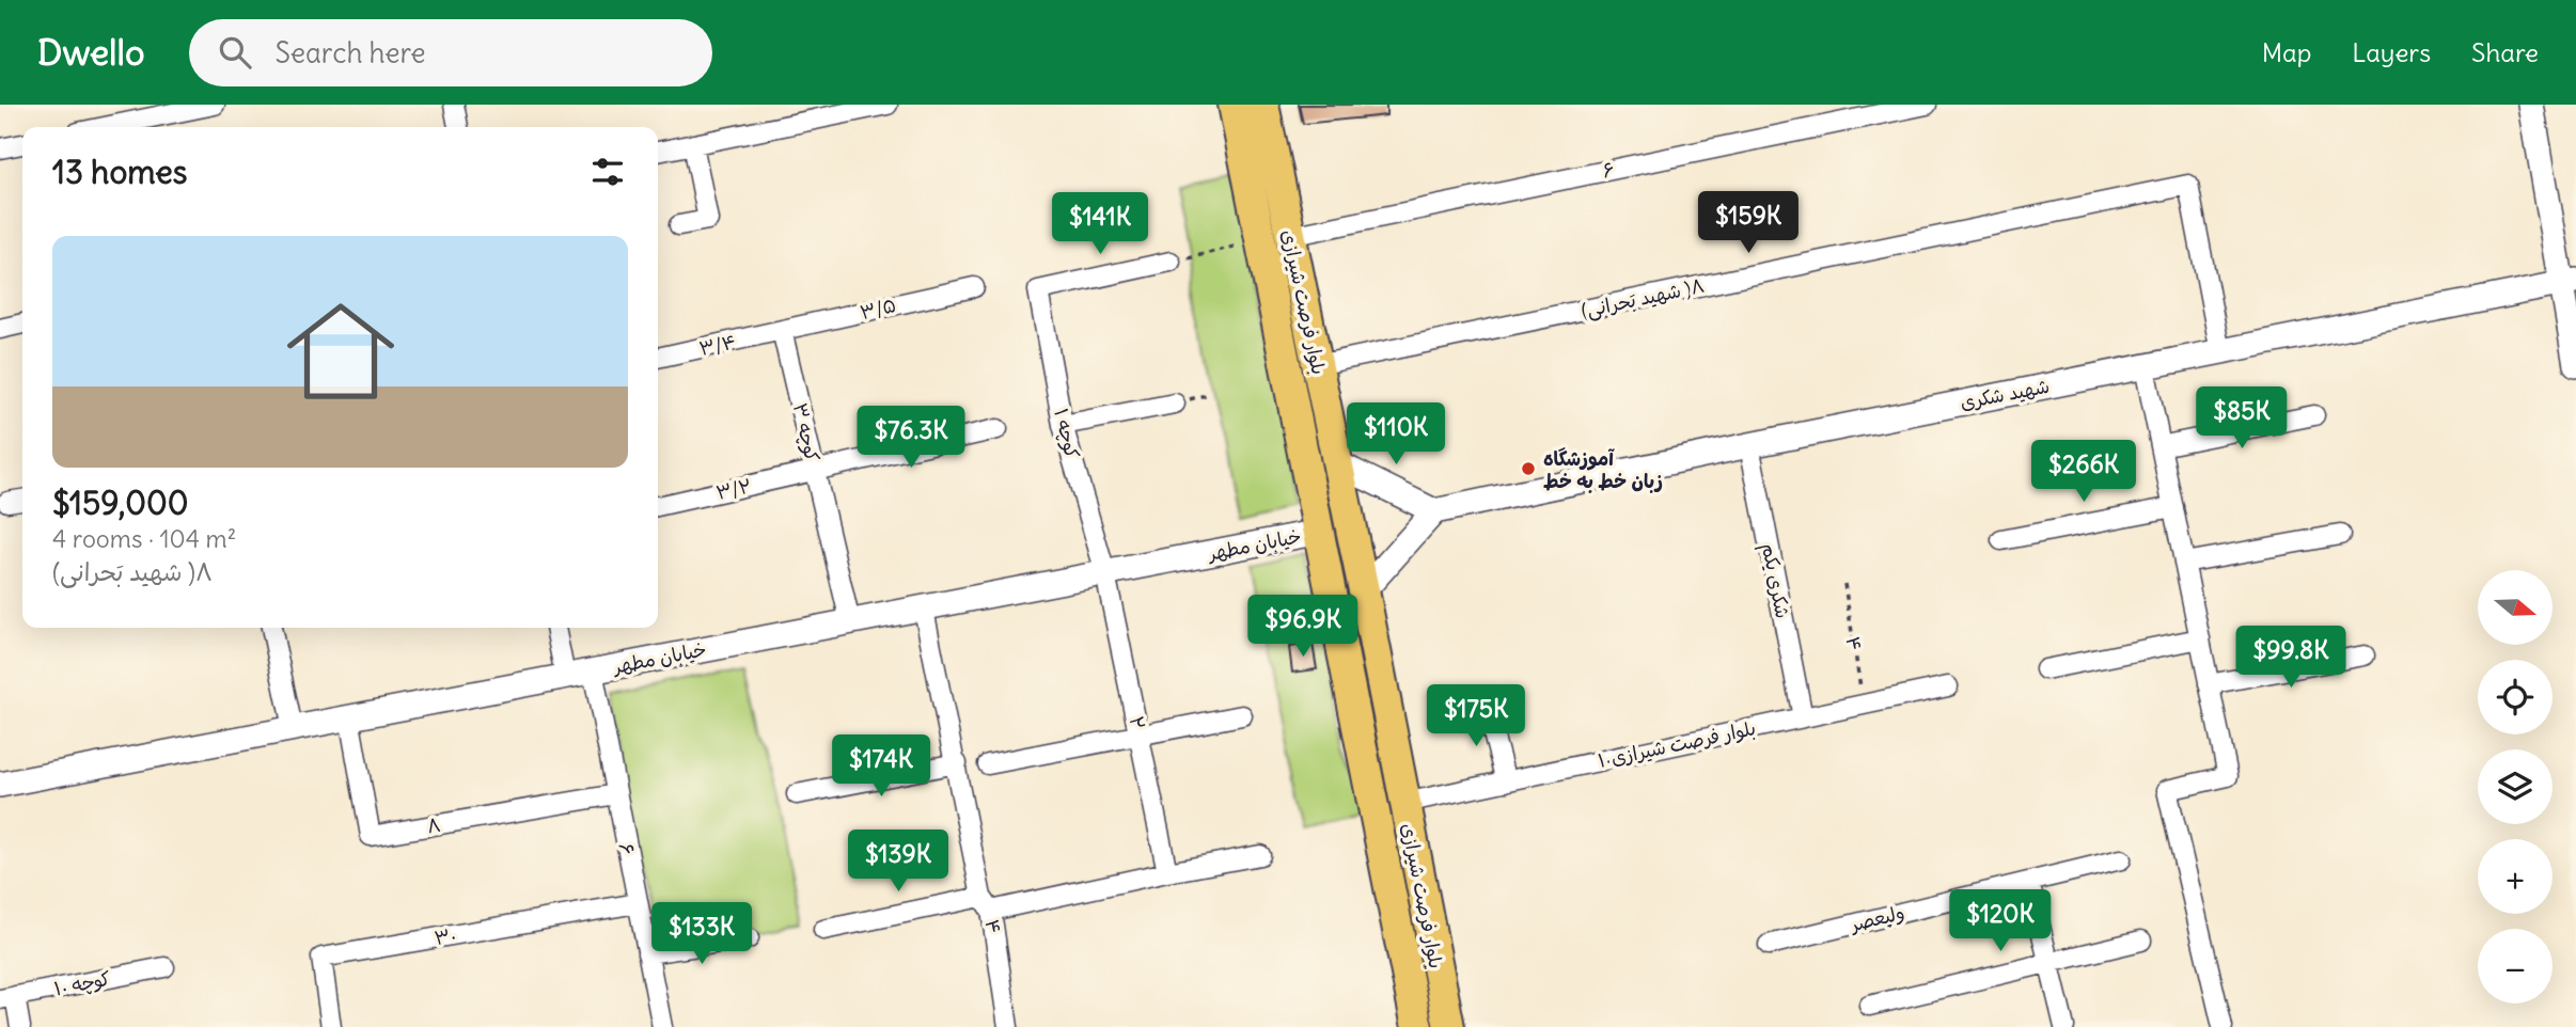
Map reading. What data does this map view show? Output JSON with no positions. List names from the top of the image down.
{
  "streets": {
    "main road": ["بلوار فرصت شیرازی"],
    "street": [
      "۶",
      "(شهید بَحرانی )۸",
      "۳/۵",
      "۳/۴",
      "شهید شکری",
      "کوچه ۳",
      "کوچه ۱",
      "۳/۲",
      "خیابان مطهر",
      "شکری یکم",
      "۴",
      "۲",
      "بلوار فرصت شیرازی۱۰",
      "۸",
      "ولیعصر",
      "۳۰",
      "کوچه ۱۰"
    ]
  },
  "crossings": [
    ["۶", "بلوار فرصت شیرازی"],
    ["۶", "خیابان مطهر"],
    ["۶", "۸"],
    ["۶", "۳۰"],
    ["(شهید بَحرانی )۸", "بلوار فرصت شیرازی"],
    ["(شهید بَحرانی )۸", "شهید شکری"],
    ["بلوار فرصت شیرازی", "خیابان مطهر"],
    ["بلوار فرصت شیرازی", "بلوار فرصت شیرازی۱۰"],
    ["۳/۵", "۳/۴"],
    ["۳/۵", "کوچه ۳"],
    ["۳/۴", "کوچه ۳"],
    ["شهید شکری", "شکری یکم"],
    ["کوچه ۳", "۳/۲"],
    ["کوچه ۳", "خیابان مطهر"],
    ["کوچه ۱", "خیابان مطهر"],
    ["کوچه ۱", "۲"],
    ["خیابان مطهر", "۴"],
    ["خیابان مطهر", "۲"],
    ["خیابان مطهر", "۸"],
    ["شکری یکم", "بلوار فرصت شیرازی۱۰"],
    ["۴", "بلوار فرصت شیرازی۱۰"]
  ],
  "places": ["آموزشگاه زبان خط به خط"],
  "north": "right",
  "page": {
    "header": "Dwello",
    "search": "Search here",
    "nav": ["Map", "Layers", "Share"],
    "heading": "13 homes",
    "price": [
      "$159K",
      "$141K",
      "$85K",
      "$110K",
      "$76.3K",
      "$266K",
      "$96.9K",
      "$99.8K",
      "$175K",
      "$174K",
      "$139K",
      "$120K",
      "$133K"
    ],
    "list": [
      {
        "name": "$159,000",
        "note": "4 rooms · 104 m² · (شهید بَحرانی )۸"
      }
    ],
    "map_buttons": ["+", "−"]
  }
}
